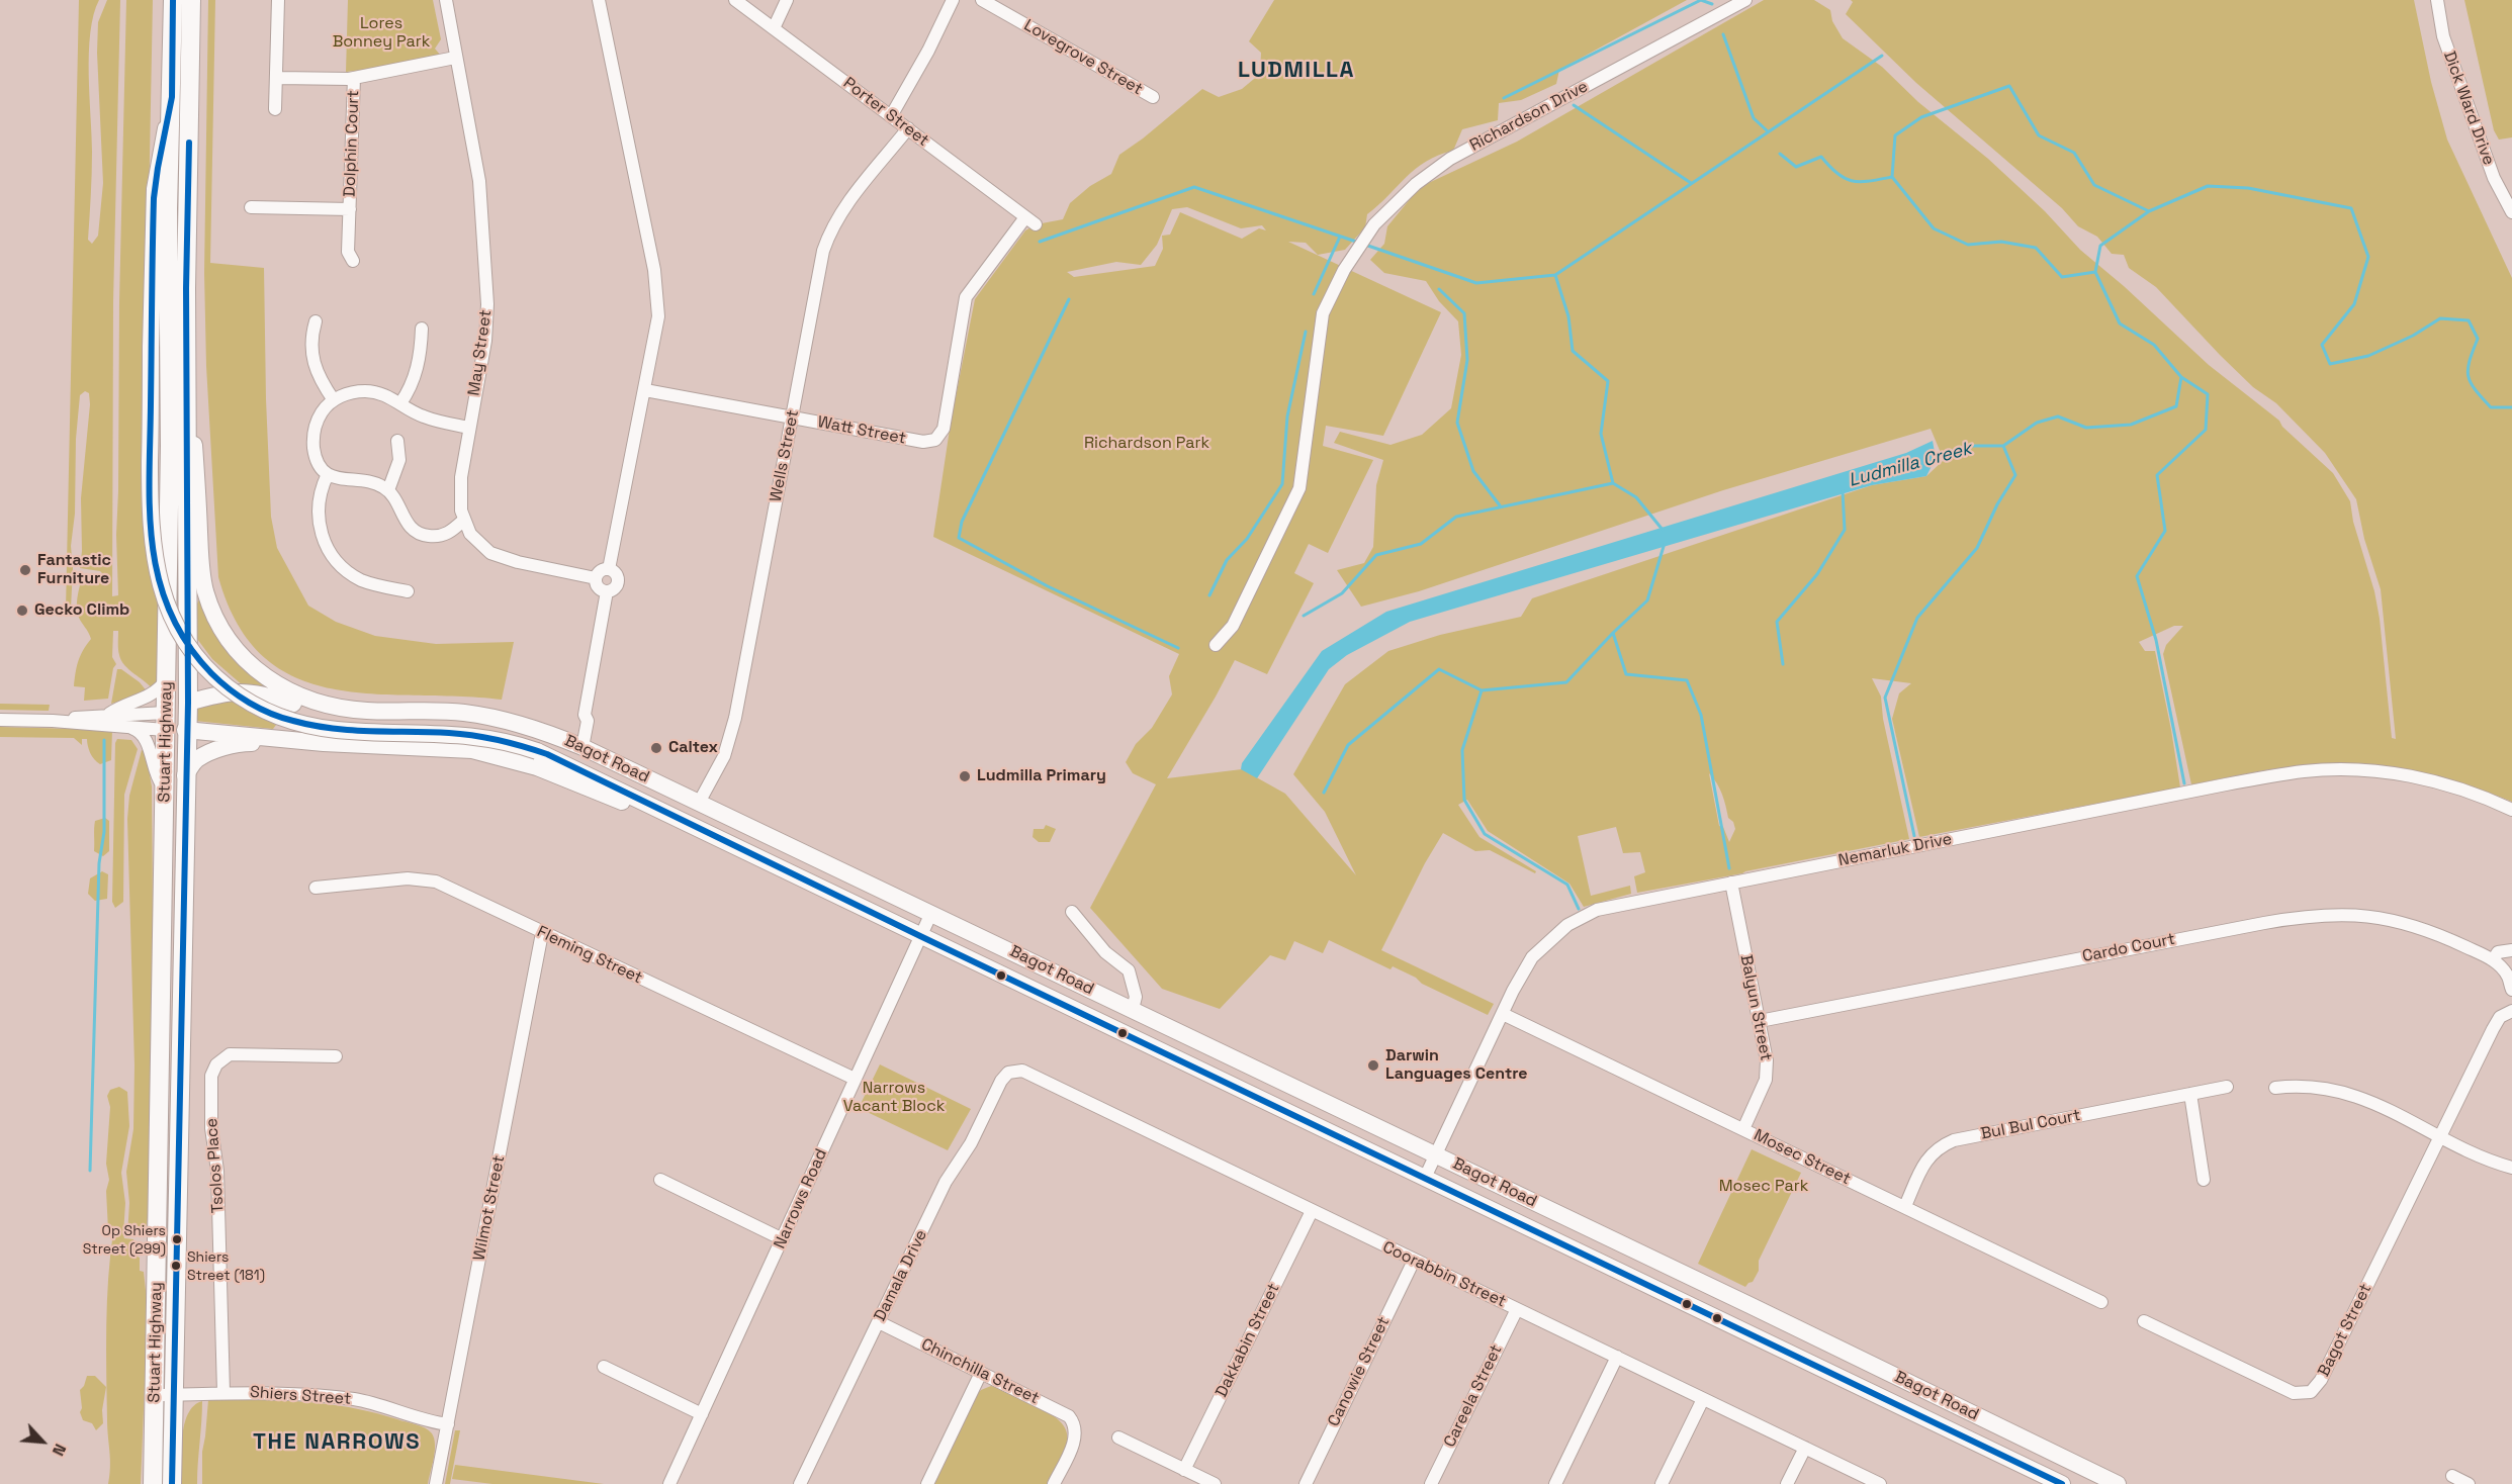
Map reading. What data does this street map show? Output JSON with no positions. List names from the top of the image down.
{
  "streets": {
    "highway": ["Stuart Highway"],
    "main road": ["Bagot Road"],
    "street": [
      "Lovegrove Street",
      "Dick Ward Drive",
      "Porter Street",
      "Richardson Drive",
      "Dolphin Court",
      "May Street",
      "Watt Street",
      "Wells Street",
      "Nemarluk Drive",
      "Cardo Court",
      "Fleming Street",
      "Balyun Street",
      "Bul Bul Court",
      "Mosec Street",
      "Tsolos Place",
      "Narrows Road",
      "Wilmot Street",
      "Coorabbin Street",
      "Damala Drive",
      "Bagot Street",
      "Dakkabin Street",
      "Chinchilla Street",
      "Canowie Street",
      "Shiers Street",
      "Careela Street"
    ]
  },
  "crossings": [
    ["Porter Street", "Watt Street"],
    ["Porter Street", "Wells Street"],
    ["Watt Street", "Wells Street"],
    ["Wells Street", "Bagot Road"],
    ["Stuart Highway", "Bagot Road"],
    ["Stuart Highway", "Shiers Street"],
    ["Bagot Road", "Nemarluk Drive"],
    ["Bagot Road", "Narrows Road"],
    ["Nemarluk Drive", "Balyun Street"],
    ["Nemarluk Drive", "Mosec Street"],
    ["Cardo Court", "Balyun Street"],
    ["Fleming Street", "Narrows Road"],
    ["Fleming Street", "Wilmot Street"],
    ["Balyun Street", "Mosec Street"],
    ["Bul Bul Court", "Mosec Street"],
    ["Tsolos Place", "Shiers Street"],
    ["Wilmot Street", "Shiers Street"],
    ["Coorabbin Street", "Damala Drive"],
    ["Coorabbin Street", "Dakkabin Street"],
    ["Coorabbin Street", "Canowie Street"],
    ["Coorabbin Street", "Careela Street"],
    ["Damala Drive", "Chinchilla Street"]
  ],
  "districts": ["LUDMILLA", "THE NARROWS"],
  "water": ["Ludmilla Creek"],
  "parks": [
    "Lores Bonney Park",
    "Richardson Park",
    "Narrows Vacant Block",
    "Mosec Park"
  ],
  "places": [
    "Fantastic Furniture",
    "Gecko Climb",
    "Caltex",
    "Ludmilla Primary",
    "Darwin Languages Centre",
    "Op Shiers Street (299)",
    "Shiers Street (181)"
  ],
  "north": "bottom right"
}
